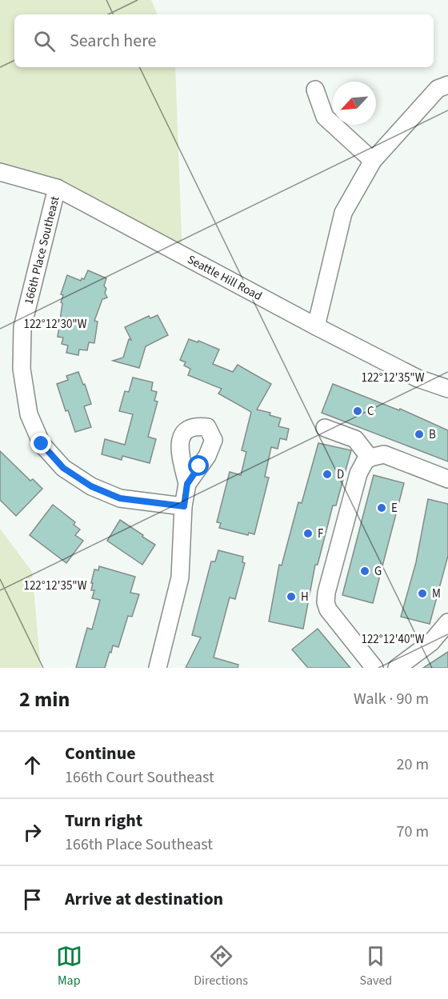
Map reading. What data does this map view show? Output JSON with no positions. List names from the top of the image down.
{
  "streets": {
    "street": ["166th Place Southeast", "Seattle Hill Road"]
  },
  "crossings": [
    ["166th Place Southeast", "Seattle Hill Road"]
  ],
  "places": [
    "C",
    "B",
    "D",
    "E",
    "F",
    "G",
    "M",
    "H"
  ],
  "north": "bottom left",
  "page": {
    "search": "Search here",
    "heading": ["2 min", "Walk · 90 m"],
    "list": [
      ["Continue", "166th Court Southeast", "20 m"],
      ["Turn right", "166th Place Southeast", "70 m"],
      "Arrive at destination"
    ],
    "nav": ["Map", "Directions", "Saved"]
  },
  "coordinates": ["122°12'30\"W", "122°12'35\"W", "122°12'40\"W"]
}
